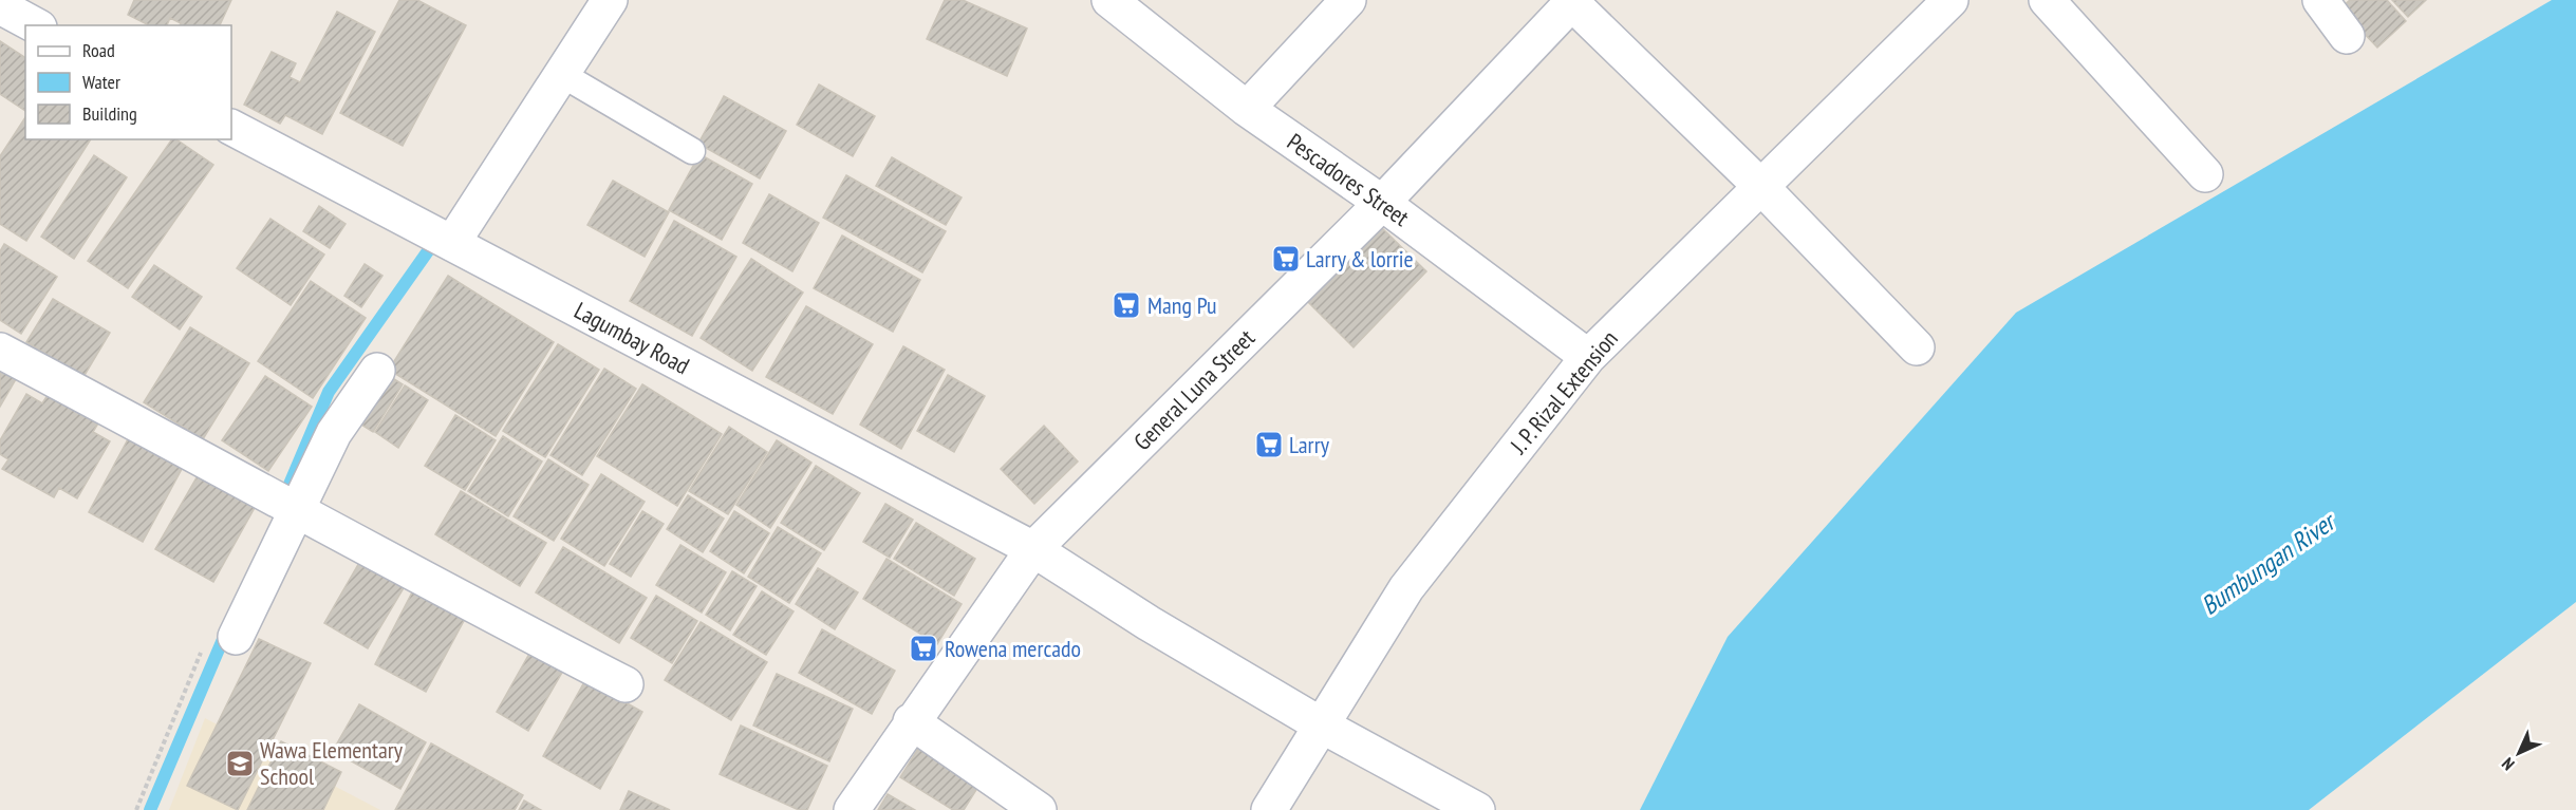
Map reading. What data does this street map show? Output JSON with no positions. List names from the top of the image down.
{
  "streets": {
    "street": [
      "Pescadores Street",
      "Lagumbay Road",
      "General Luna Street",
      "J. P. Rizal Extension"
    ]
  },
  "crossings": [
    ["Pescadores Street", "General Luna Street"],
    ["Pescadores Street", "J. P. Rizal Extension"],
    ["Lagumbay Road", "General Luna Street"],
    ["Lagumbay Road", "J. P. Rizal Extension"]
  ],
  "water": ["Bumbungan River"],
  "places": {
    "supermarket": [
      "Larry & lorrie",
      "Mang Pu",
      "Larry",
      "Rowena mercado"
    ],
    "school or university": ["Wawa Elementary School"]
  },
  "legend": ["Road", "Water", "Building"],
  "north": "bottom left"
}
